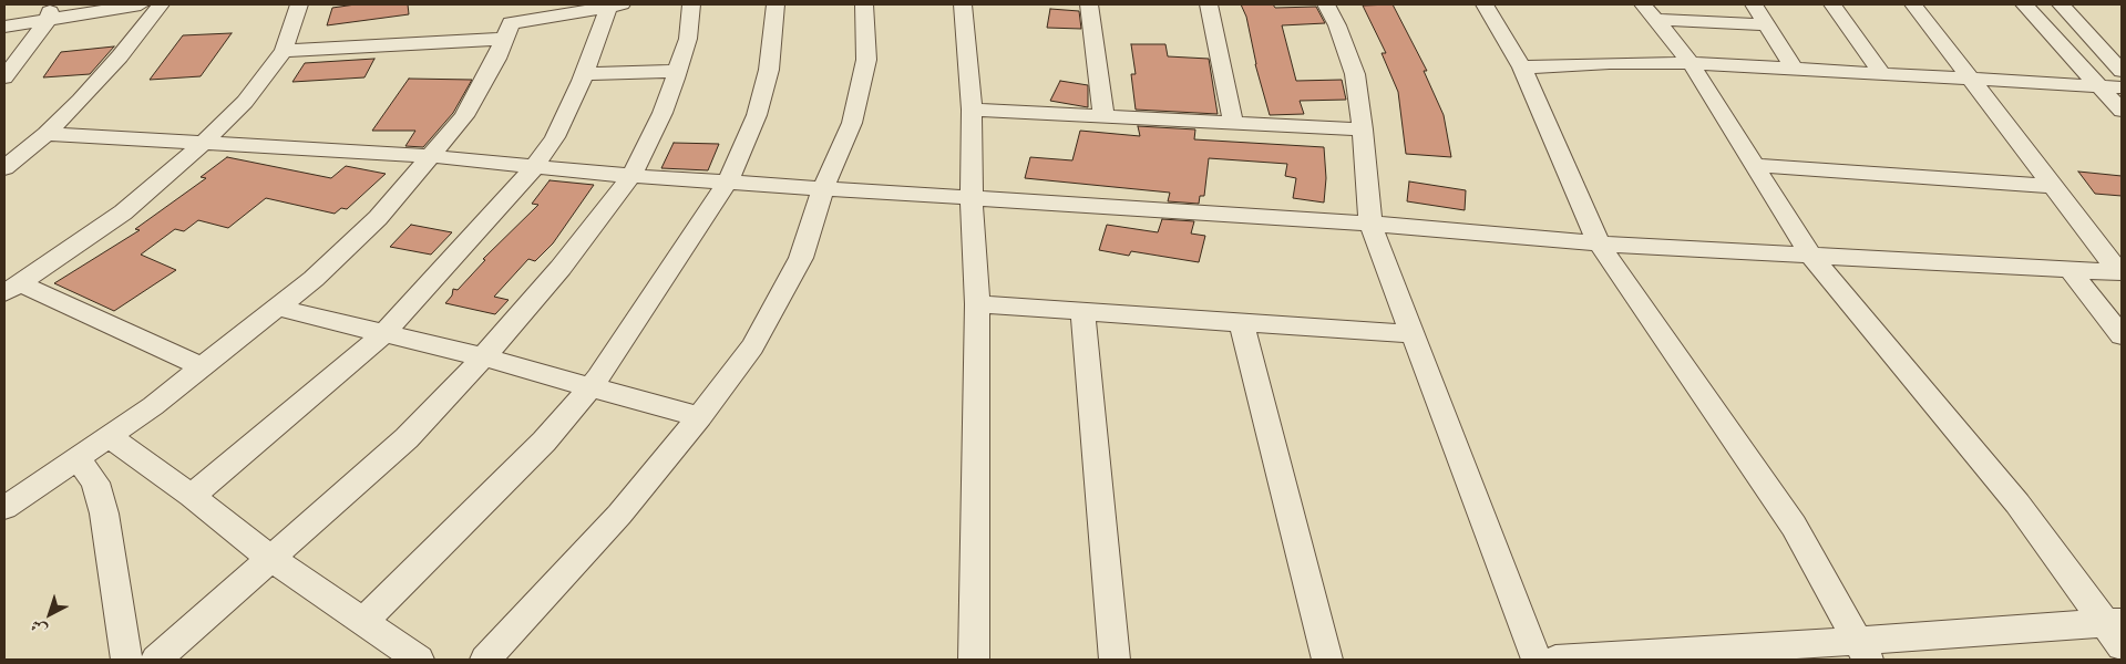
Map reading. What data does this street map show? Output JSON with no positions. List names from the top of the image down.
{
  "north": "bottom left"
}
